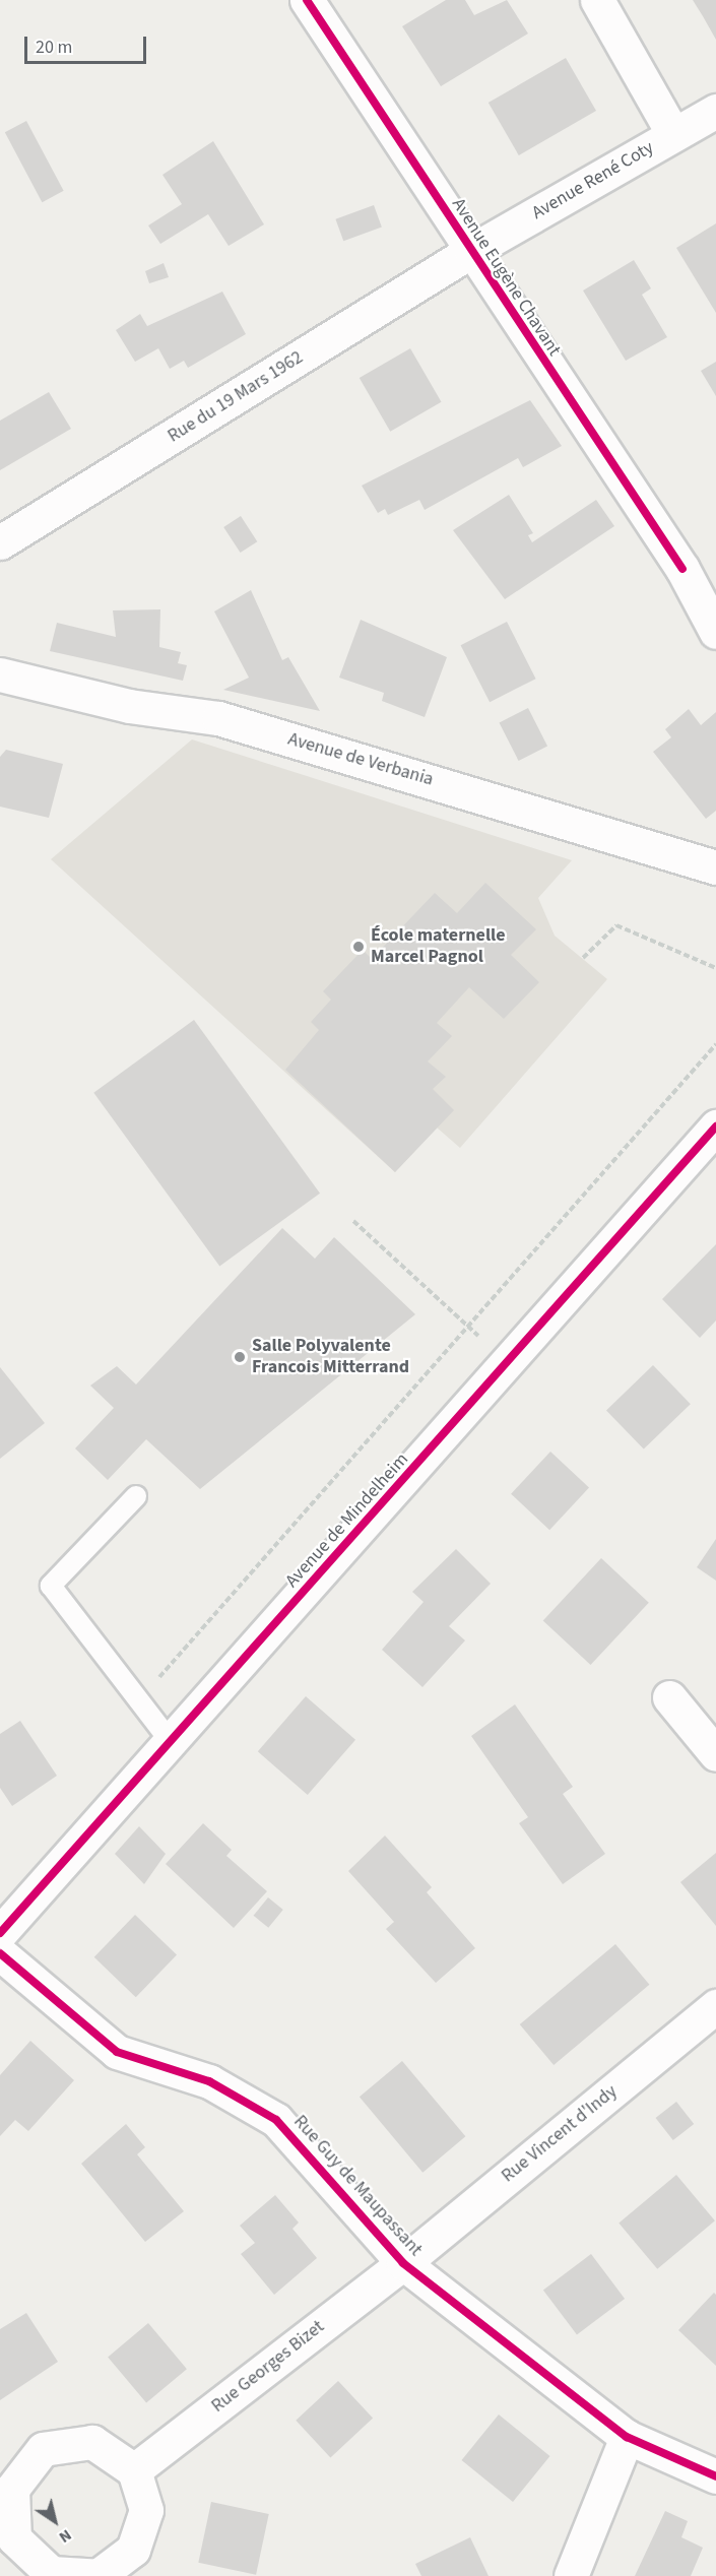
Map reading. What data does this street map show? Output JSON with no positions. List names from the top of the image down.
{
  "streets": {
    "street": [
      "Avenue René Coty",
      "Avenue Eugène Chavant",
      "Rue du 19 Mars 1962",
      "Avenue de Verbania",
      "Avenue de Mindelheim",
      "Rue Vincent d'Indy",
      "Rue Guy de Maupassant",
      "Rue Georges Bizet"
    ]
  },
  "crossings": [
    ["Avenue René Coty", "Avenue Eugène Chavant"],
    ["Avenue René Coty", "Rue du 19 Mars 1962"],
    ["Avenue Eugène Chavant", "Rue du 19 Mars 1962"],
    ["Rue Vincent d'Indy", "Rue Guy de Maupassant"],
    ["Rue Vincent d'Indy", "Rue Georges Bizet"],
    ["Rue Guy de Maupassant", "Rue Georges Bizet"]
  ],
  "places": ["École maternelle Marcel Pagnol", "Salle Polyvalente Francois Mitterrand"],
  "scale_bar": "20 m",
  "north": "bottom right"
}
